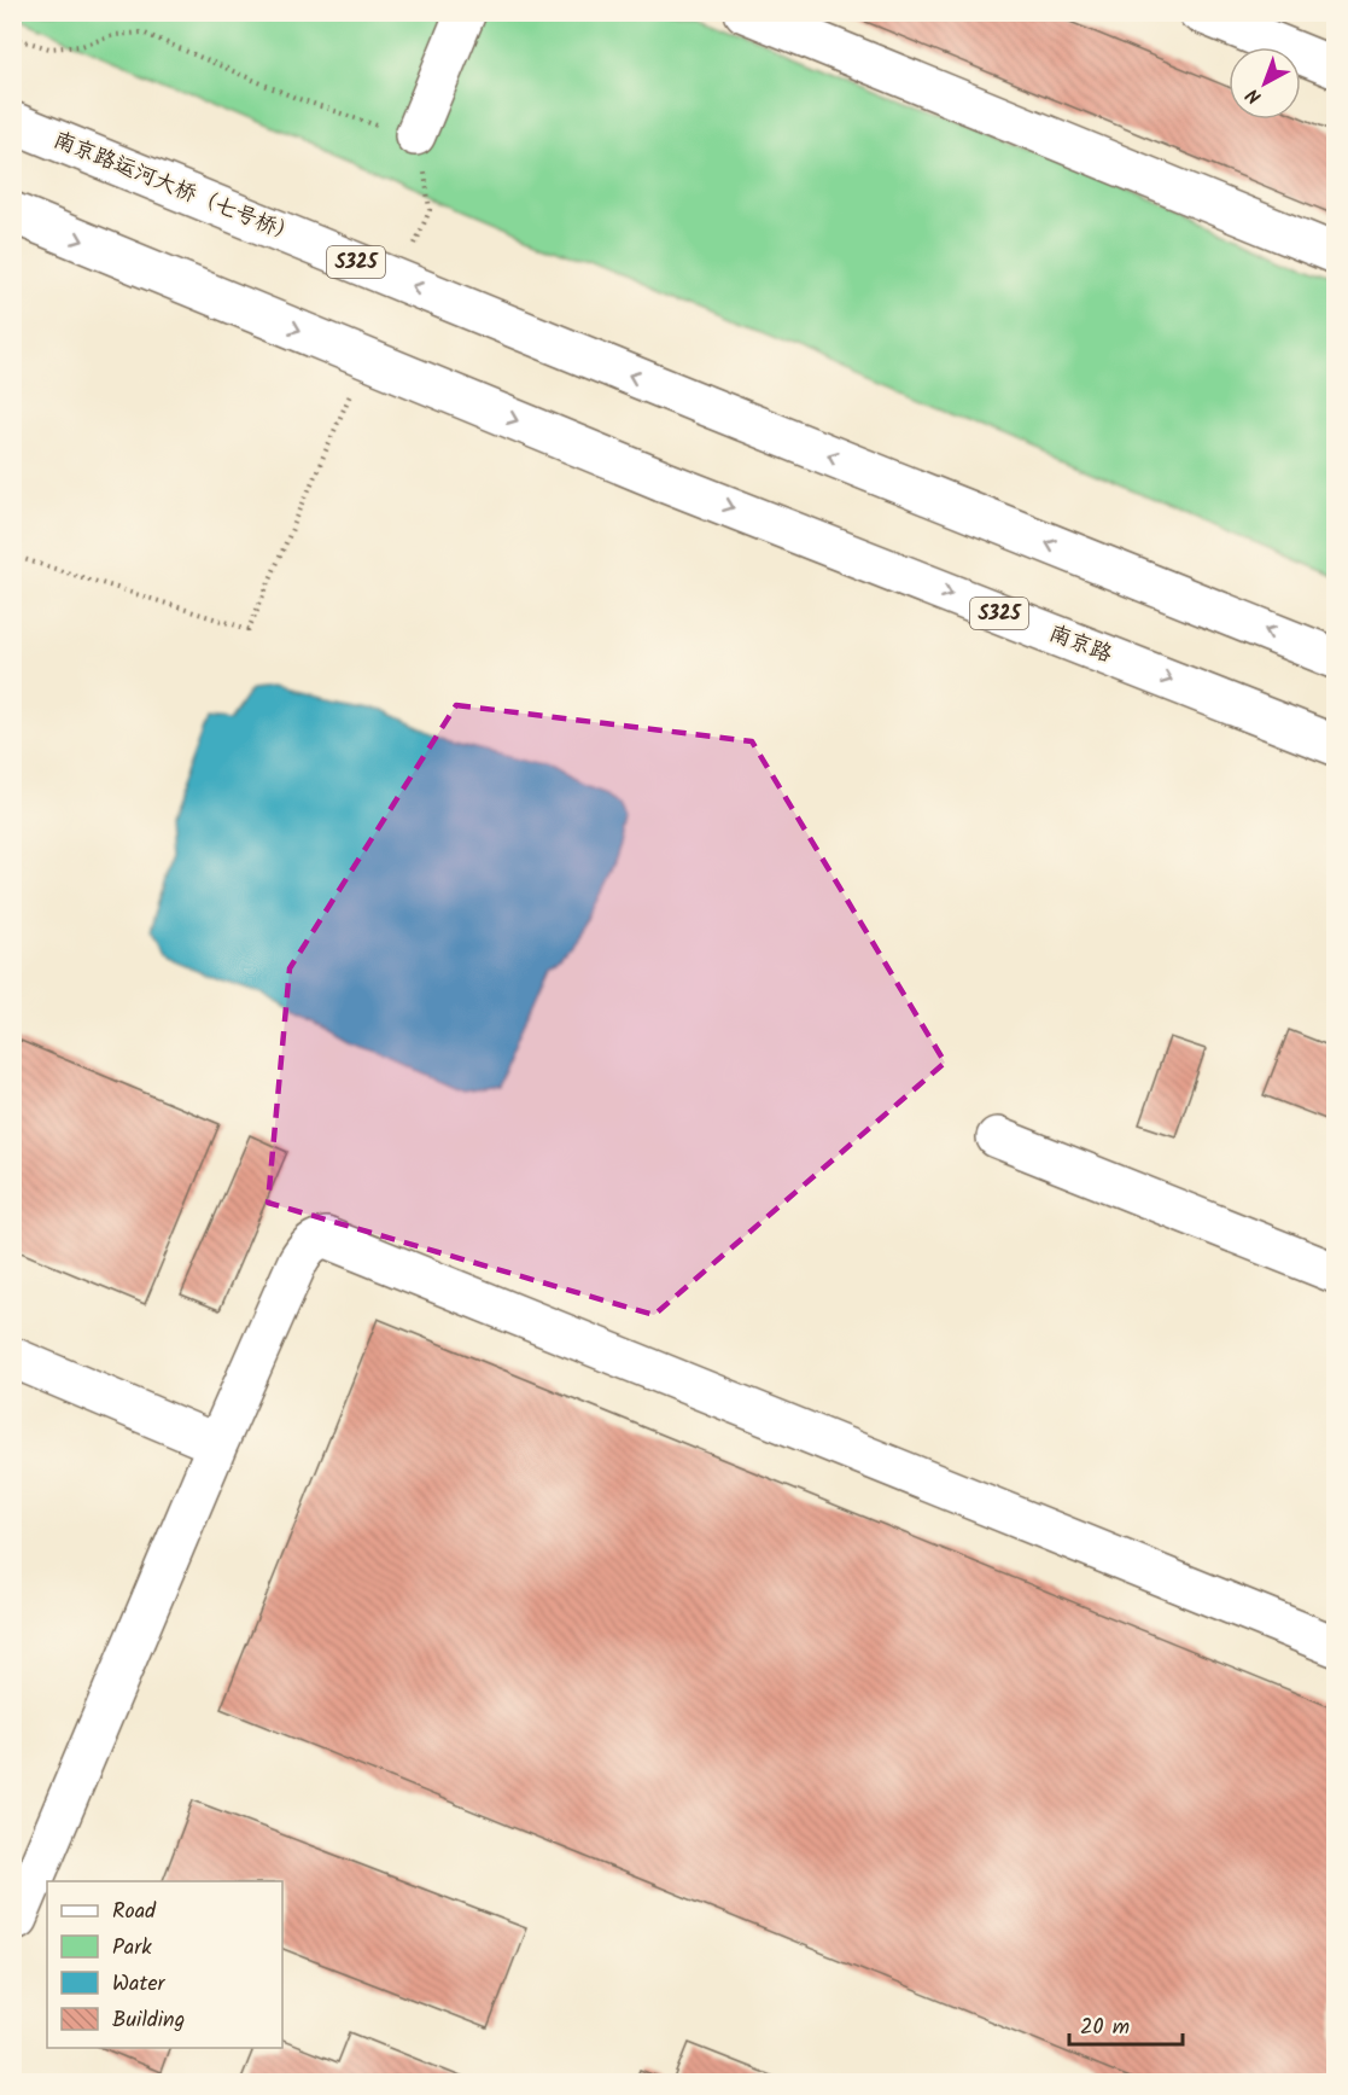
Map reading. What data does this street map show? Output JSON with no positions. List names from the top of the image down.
{
  "streets": {
    "main road": ["南京路运河大桥（七号桥）", "S325", "南京路"]
  },
  "one_way": ["南京路运河大桥（七号桥）", "南京路"],
  "legend": [
    "Road",
    "Park",
    "Water",
    "Building"
  ],
  "scale_bar": "20 m",
  "north": "bottom left"
}
